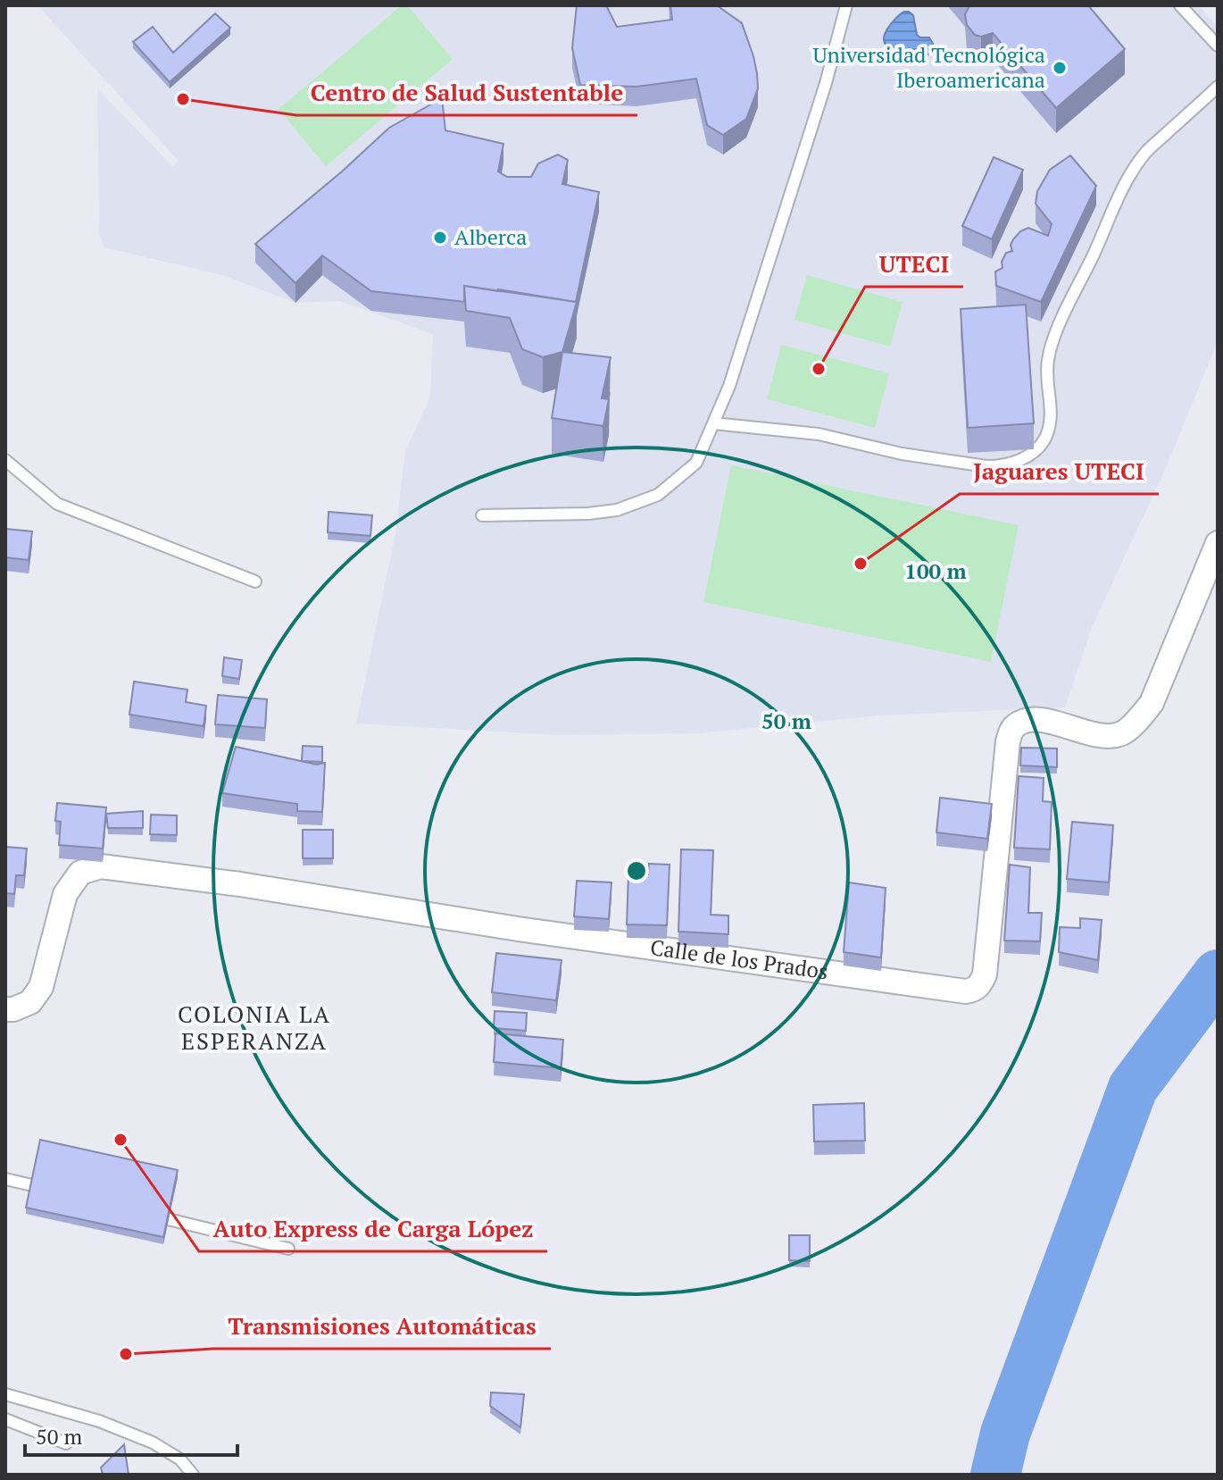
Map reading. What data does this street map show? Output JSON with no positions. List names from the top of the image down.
{
  "streets": {
    "street": ["Calle de los Prados"]
  },
  "districts": ["COLONIA LA ESPERANZA"],
  "places": [
    "Universidad Tecnológica Iberoamericana",
    "Centro de Salud Sustentable",
    "Alberca",
    "UTECI",
    "Jaguares UTECI",
    "Auto Express de Carga López",
    "Transmisiones Automáticas"
  ],
  "scale_bar": "50 m",
  "rings": ["100 m", "50 m"]
}
